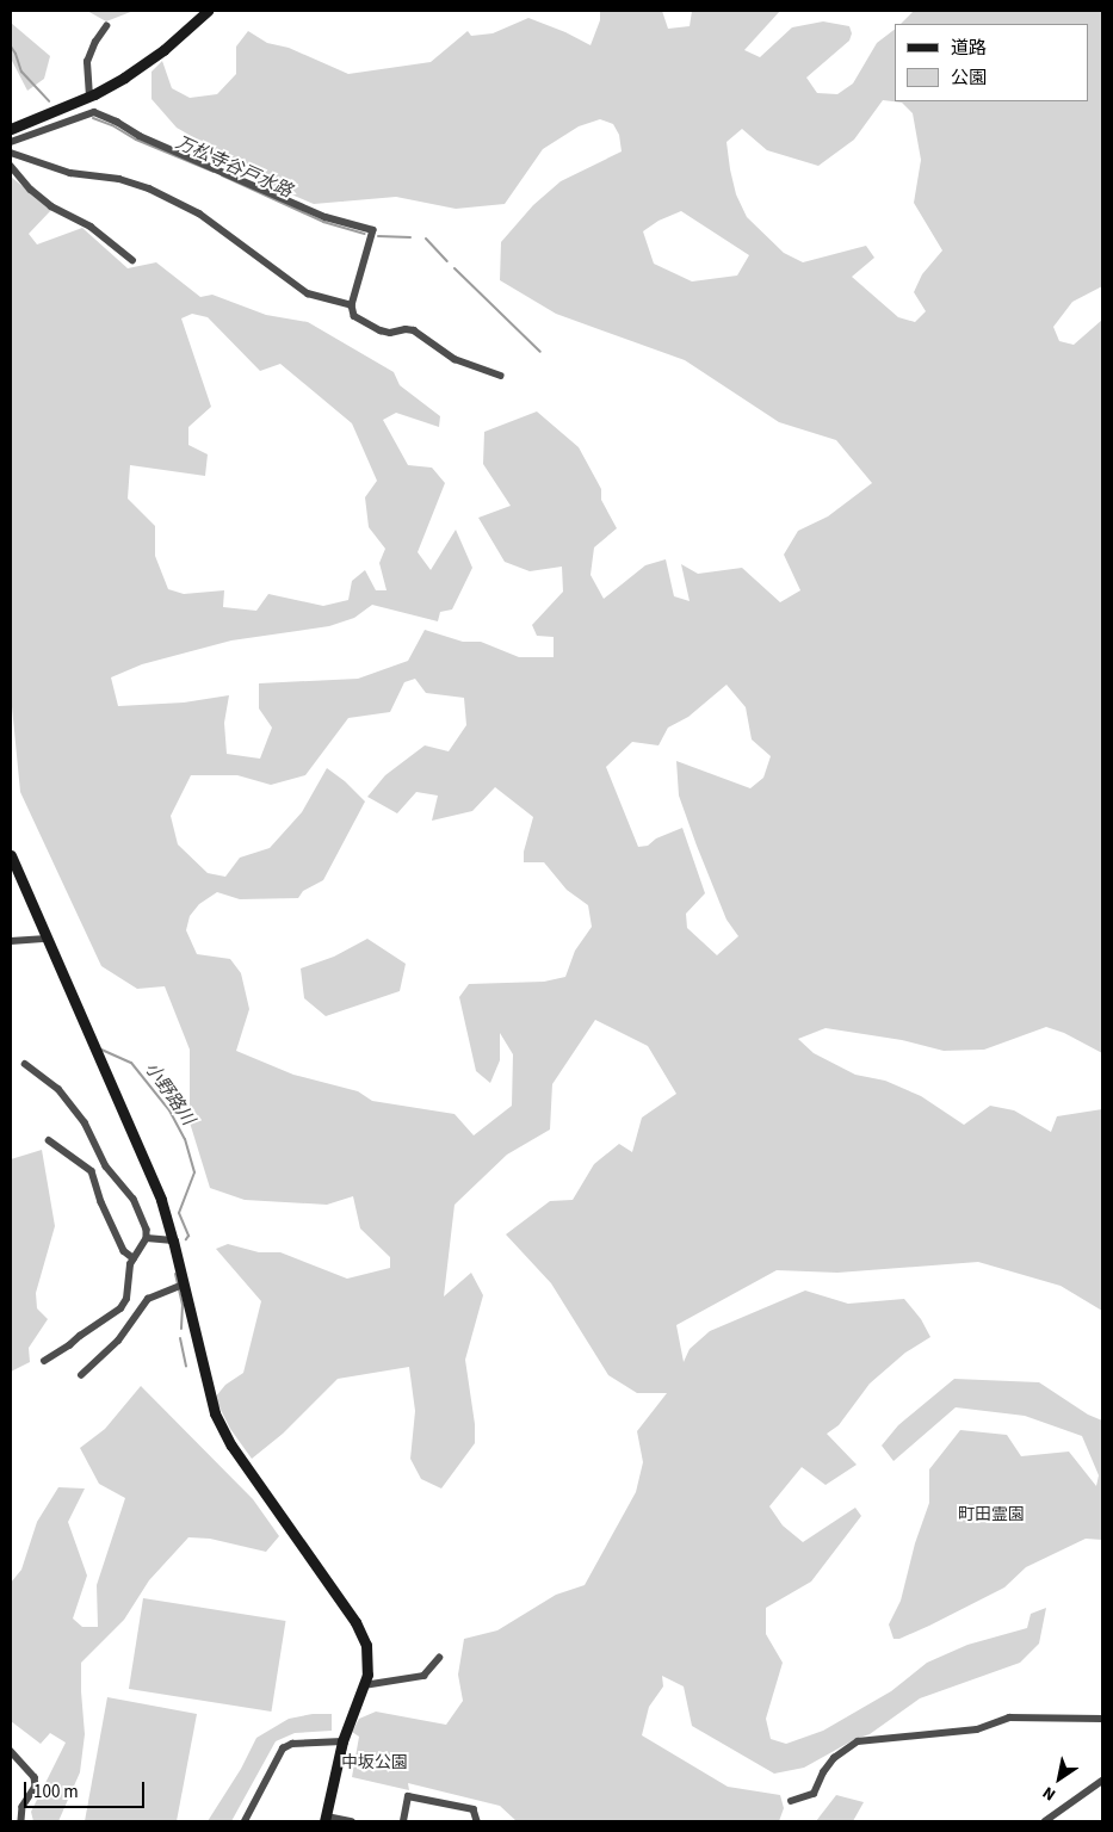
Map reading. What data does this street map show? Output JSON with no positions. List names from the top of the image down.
{
  "water": ["万松寺谷戸水路", "小野路川"],
  "parks": ["町田霊園", "中坂公園"],
  "legend": ["道路", "公園"],
  "scale_bar": "100 m",
  "north": "bottom left"
}
